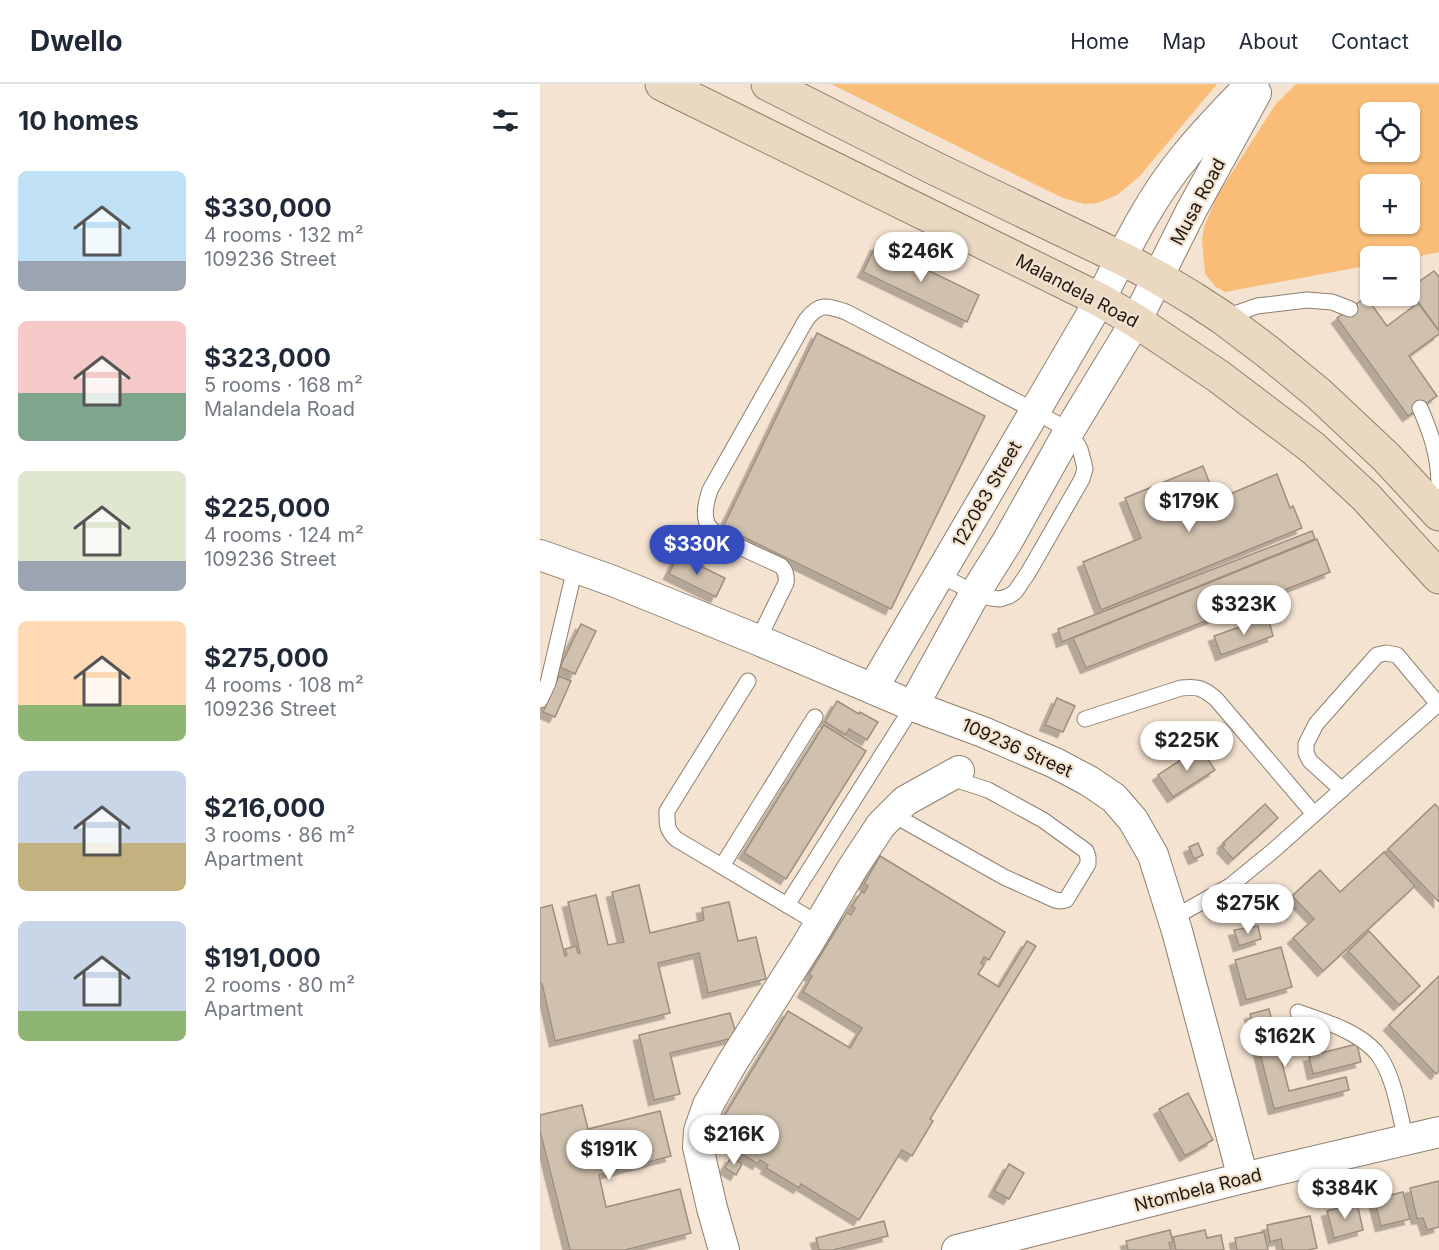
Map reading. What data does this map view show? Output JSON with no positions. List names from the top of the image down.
{
  "streets": {
    "main road": ["Malandela Road"],
    "street": [
      "Musa Road",
      "122083 Street",
      "109236 Street",
      "Ntombela Road"
    ]
  },
  "crossings": [
    ["Musa Road", "Malandela Road"],
    ["Musa Road", "122083 Street"],
    ["Malandela Road", "122083 Street"],
    ["122083 Street", "109236 Street"],
    ["109236 Street", "Ntombela Road"]
  ],
  "page": {
    "header": "Dwello",
    "nav": [
      "Home",
      "Map",
      "About",
      "Contact"
    ],
    "heading": "10 homes",
    "map_buttons": ["+", "−"],
    "list": [
      {
        "name": "$330,000",
        "note": "4 rooms · 132 m² · 109236 Street"
      },
      {
        "name": "$323,000",
        "note": "5 rooms · 168 m² · Malandela Road"
      },
      {
        "name": "$225,000",
        "note": "4 rooms · 124 m² · 109236 Street"
      },
      {
        "name": "$275,000",
        "note": "4 rooms · 108 m² · 109236 Street"
      },
      {
        "name": "$216,000",
        "note": "3 rooms · 86 m² · Apartment"
      },
      {
        "name": "$191,000",
        "note": "2 rooms · 80 m² · Apartment"
      }
    ],
    "price": [
      "$246K",
      "$179K",
      "$330K",
      "$323K",
      "$225K",
      "$275K",
      "$162K",
      "$216K",
      "$191K",
      "$384K"
    ]
  }
}
